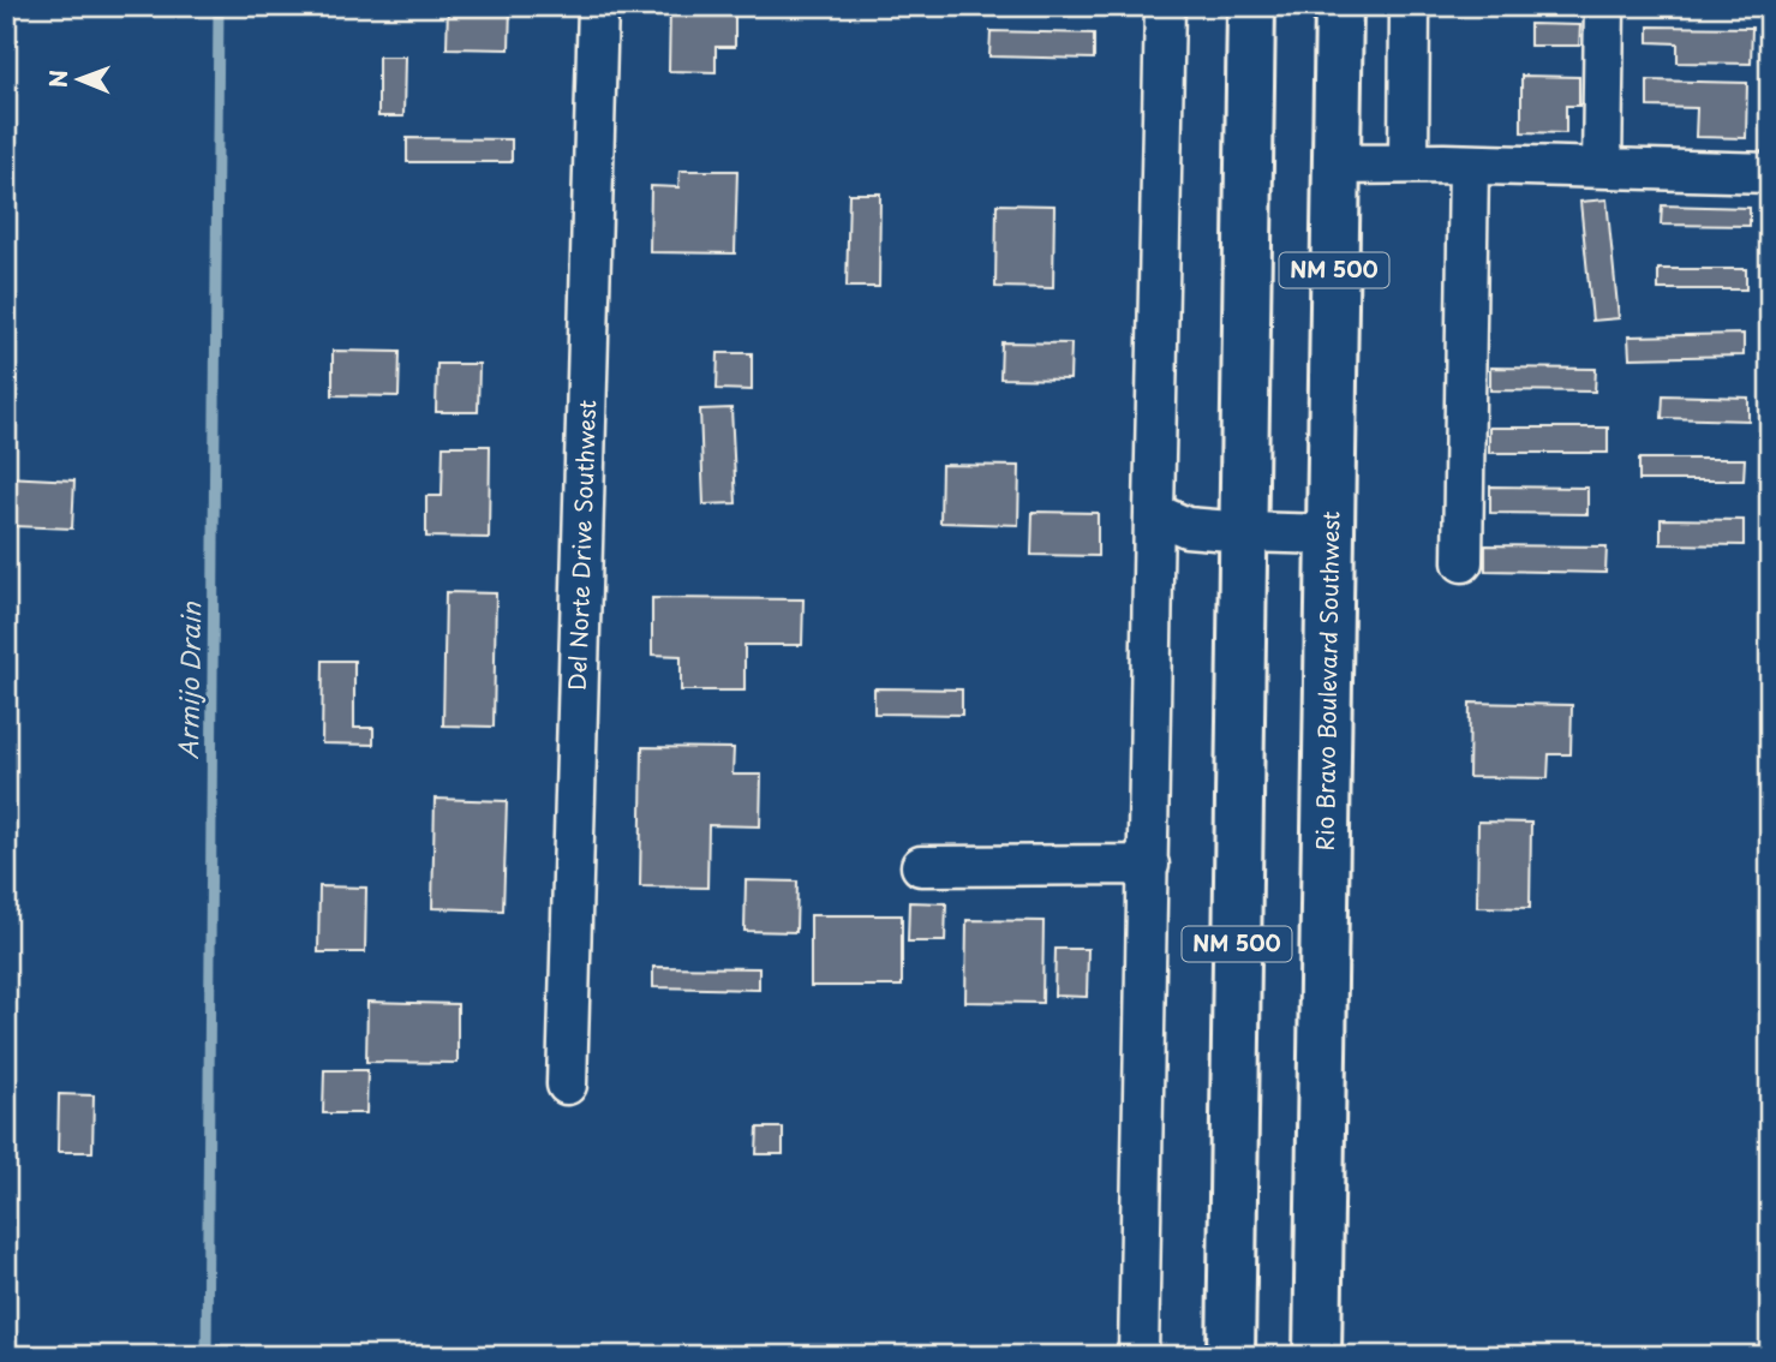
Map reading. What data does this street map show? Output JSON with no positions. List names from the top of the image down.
{
  "streets": {
    "main road": ["NM 500", "Rio Bravo Boulevard Southwest"],
    "street": ["Del Norte Drive Southwest"]
  },
  "water": ["Armijo Drain"],
  "north": "left"
}
